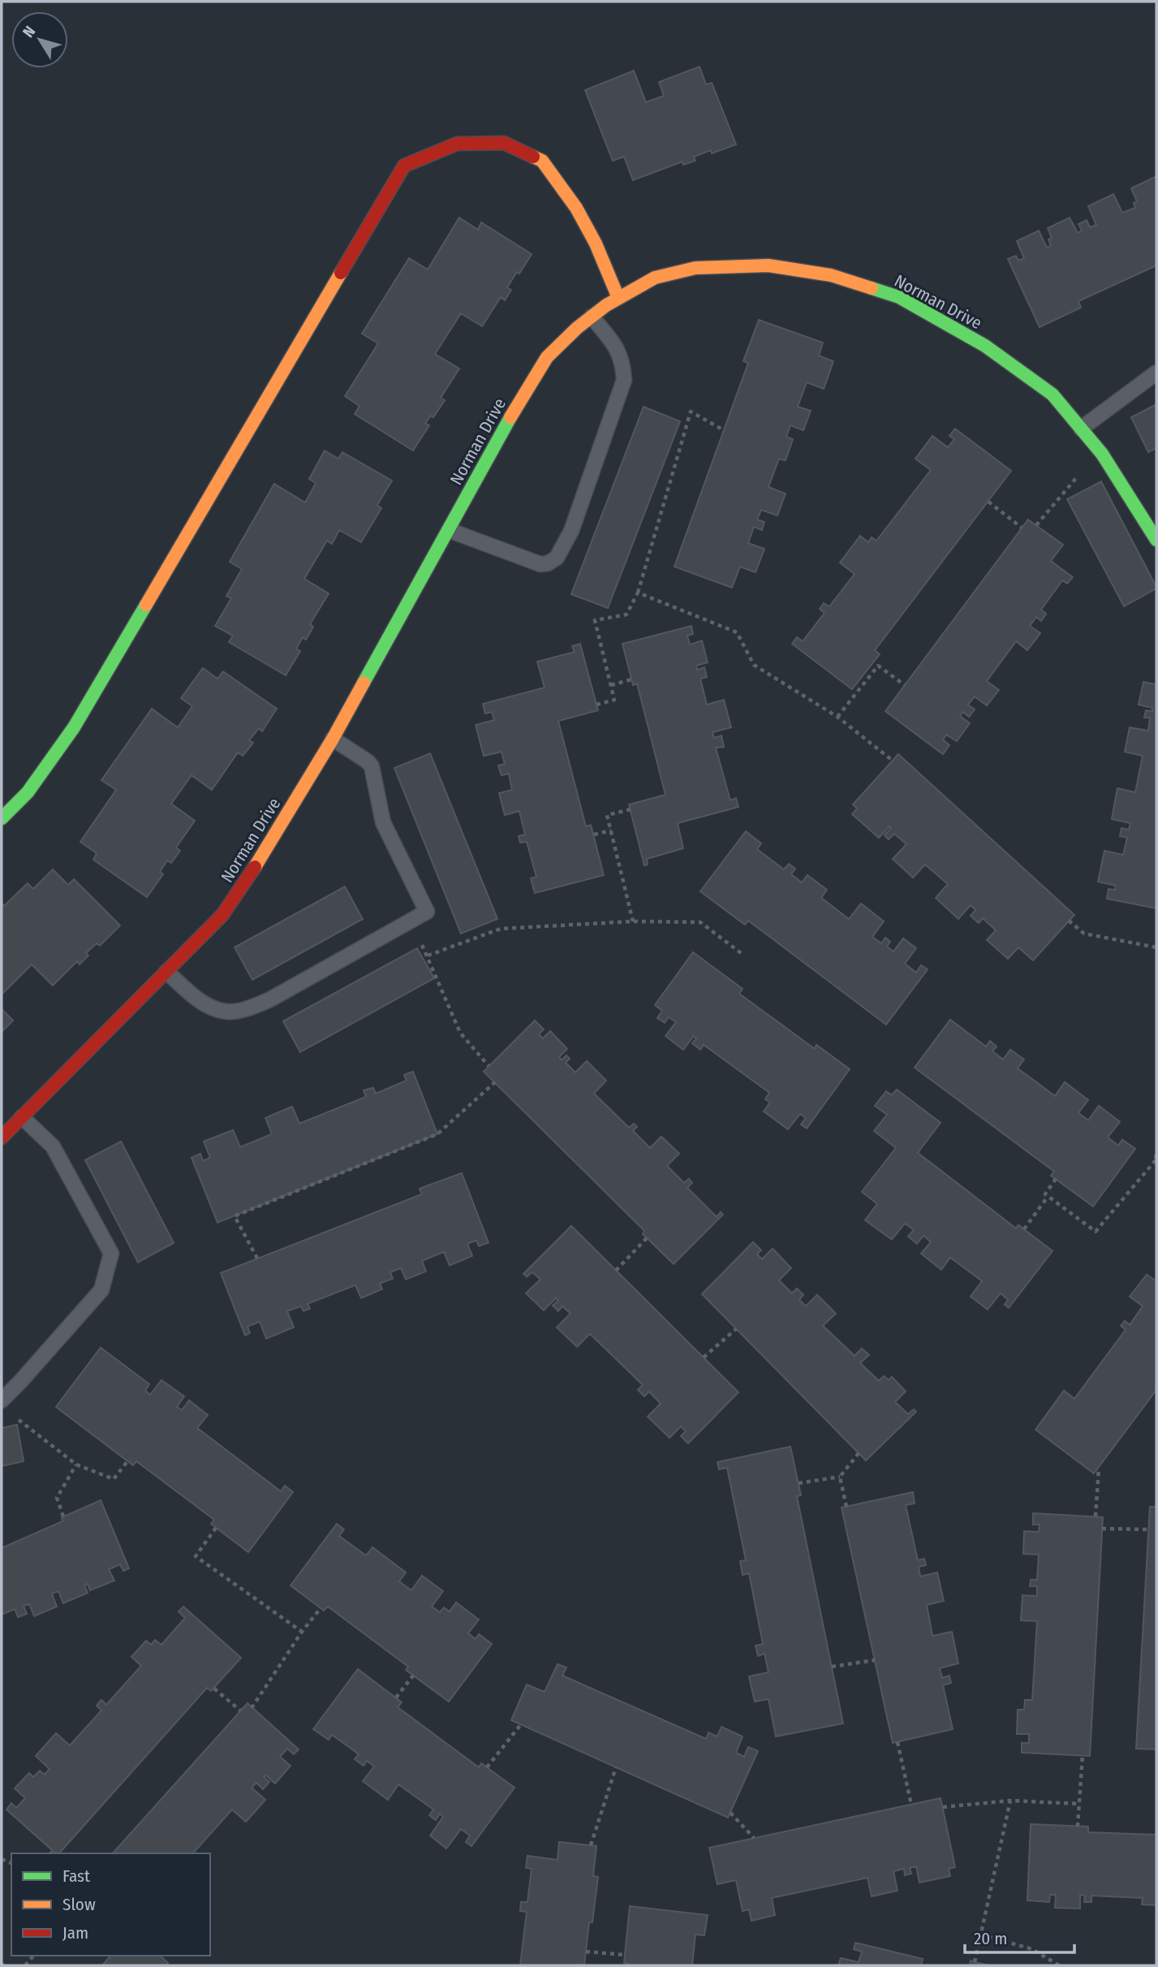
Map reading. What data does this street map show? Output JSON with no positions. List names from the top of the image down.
{
  "streets": {
    "street": ["Norman Drive"]
  },
  "legend": ["Fast", "Slow", "Jam"],
  "scale_bar": "20 m",
  "north": "top left"
}
